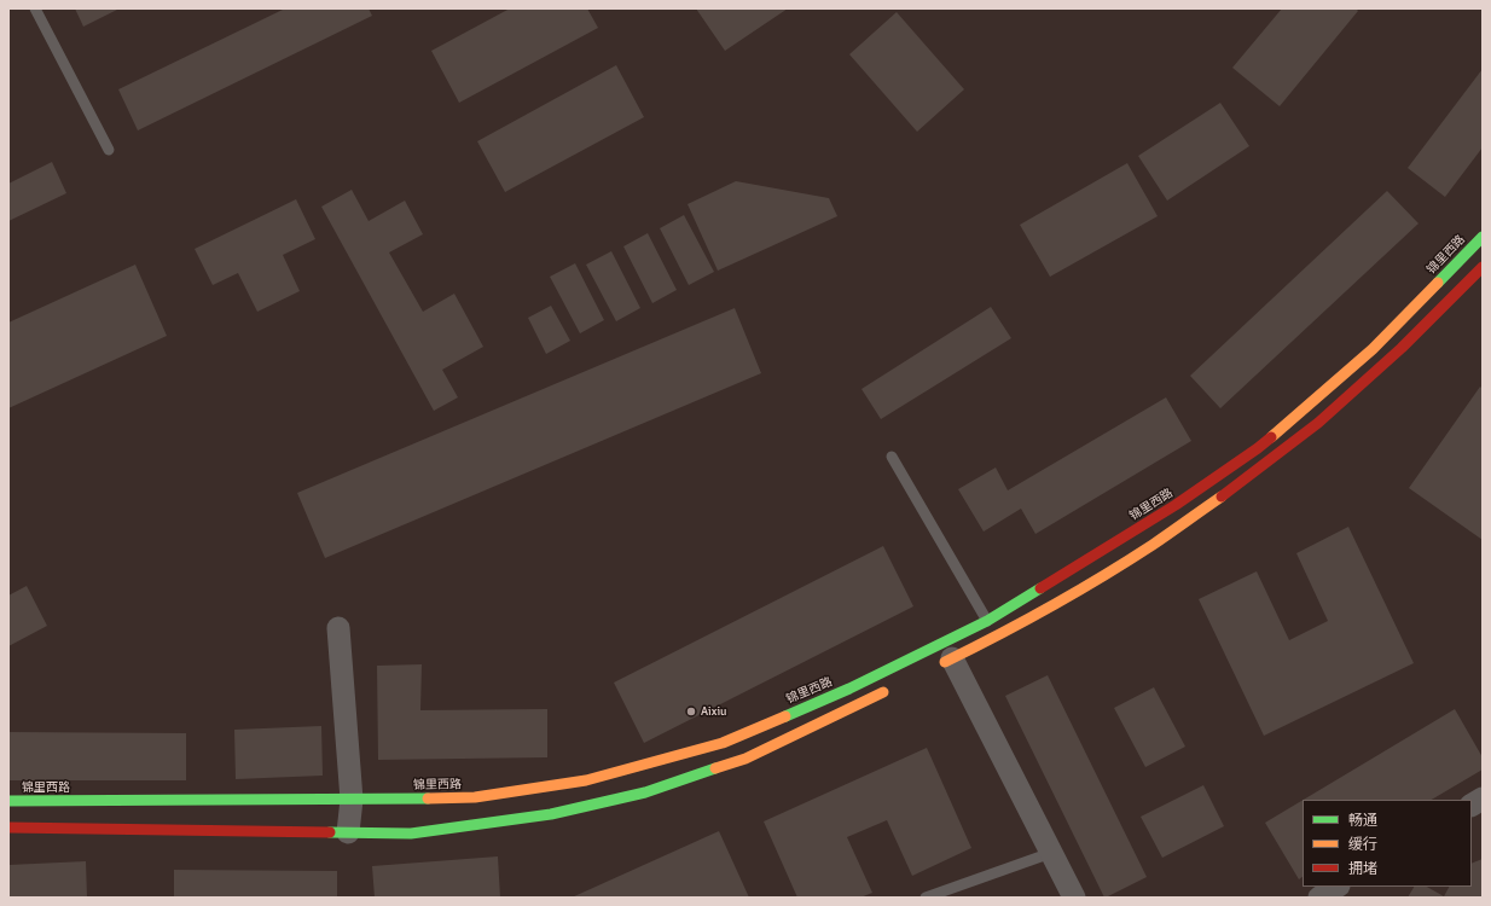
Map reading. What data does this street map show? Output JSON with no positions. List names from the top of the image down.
{
  "streets": {
    "main road": ["锦里西路"]
  },
  "places": ["Aixiu"],
  "legend": ["畅通", "缓行", "拥堵"]
}
